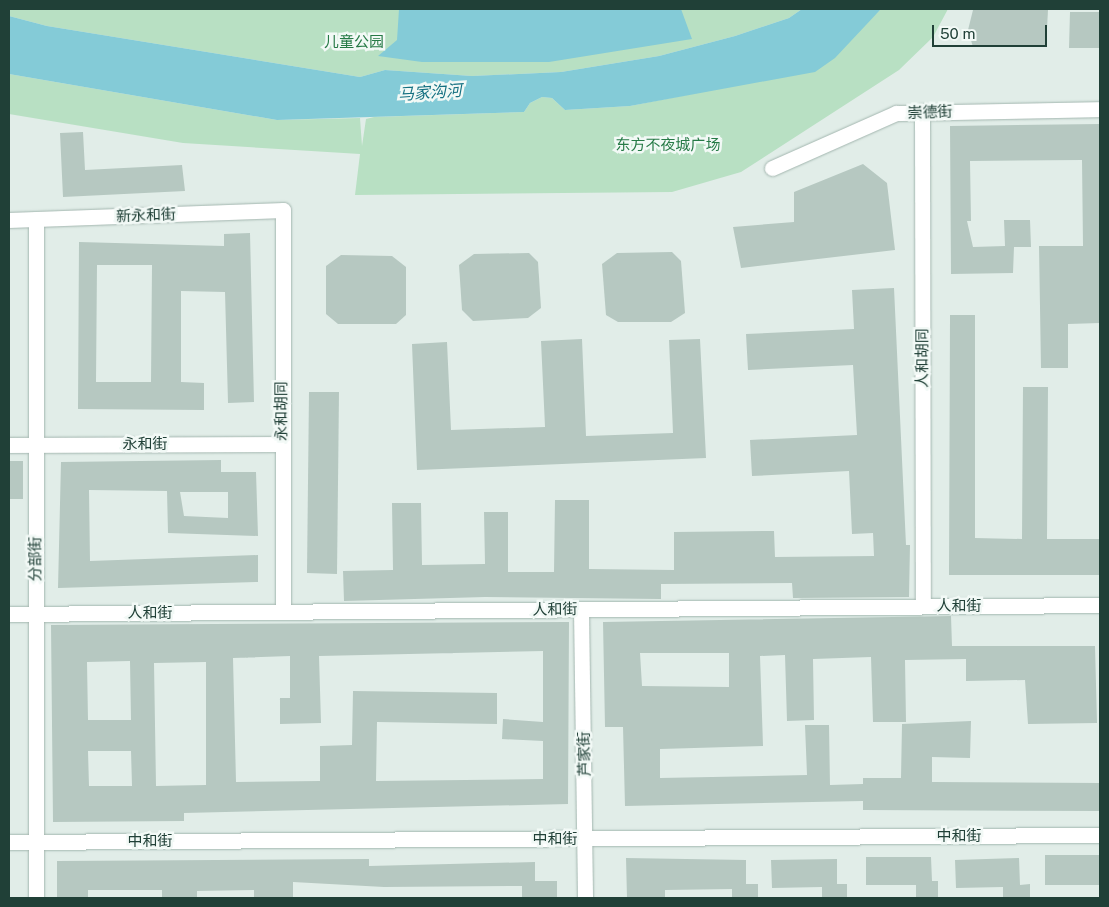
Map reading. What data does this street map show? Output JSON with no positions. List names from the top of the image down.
{
  "streets": {
    "street": [
      "崇德街",
      "新永和街",
      "人和胡同",
      "永和胡同",
      "永和街",
      "分部街",
      "人和街",
      "芦家街",
      "中和街"
    ]
  },
  "crossings": [
    ["崇德街", "人和胡同"],
    ["新永和街", "永和胡同"],
    ["新永和街", "分部街"],
    ["人和胡同", "人和街"],
    ["永和胡同", "永和街"],
    ["永和胡同", "人和街"],
    ["永和街", "分部街"],
    ["分部街", "人和街"],
    ["分部街", "中和街"],
    ["人和街", "芦家街"],
    ["芦家街", "中和街"]
  ],
  "water": ["马家沟河"],
  "parks": ["儿童公园", "东方不夜城广场"],
  "scale_bar": "50 m"
}
